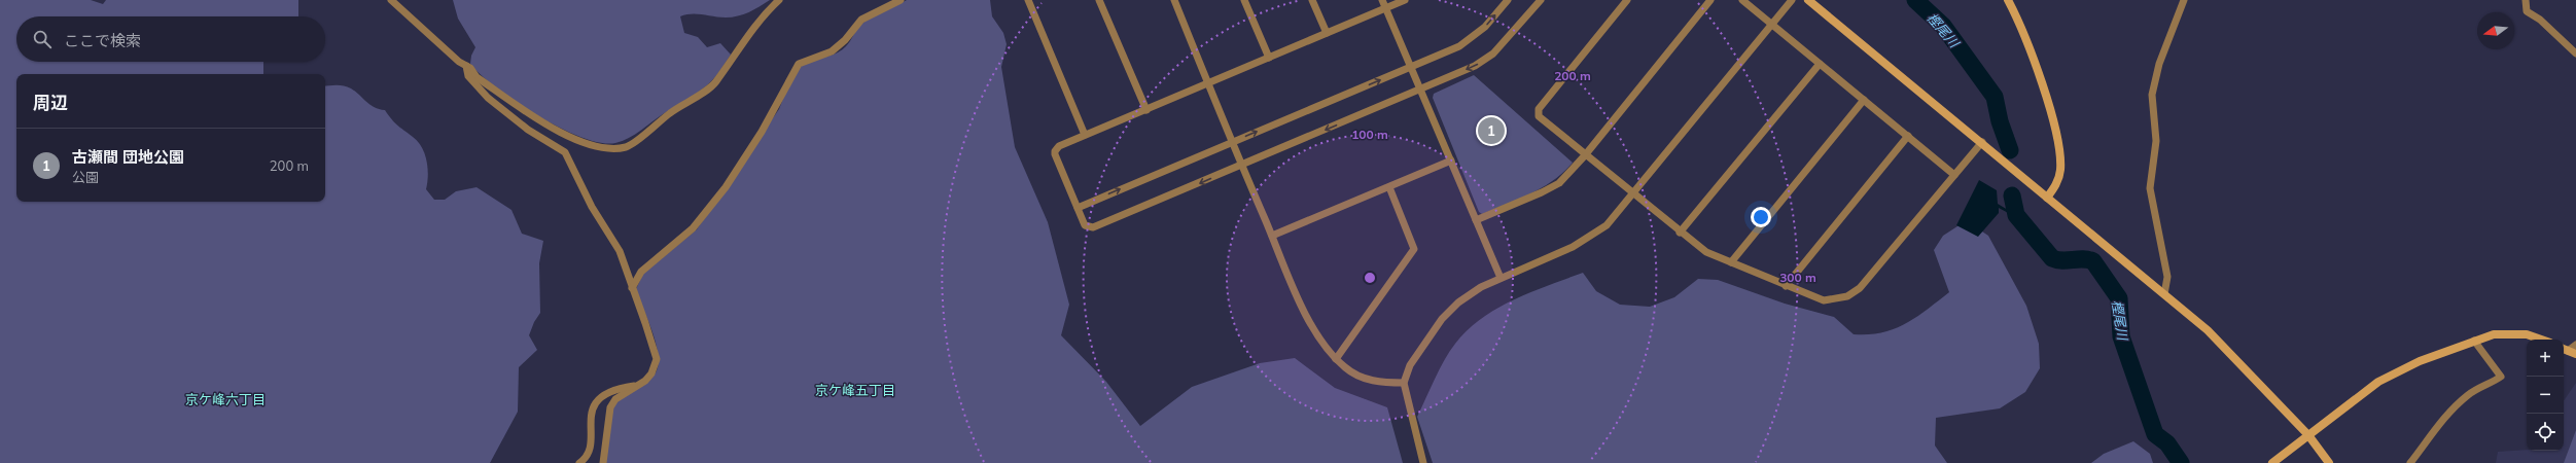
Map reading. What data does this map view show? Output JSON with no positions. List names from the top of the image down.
{
  "districts": ["京ケ峰五丁目", "京ケ峰六丁目"],
  "water": ["樫尾川"],
  "north": "left",
  "page": {
    "search": "ここで検索",
    "heading": "周辺",
    "pins": "1",
    "list": [
      {
        "mark": "1",
        "name": "古瀬間 団地公園",
        "note": "公園",
        "value": "200 m"
      }
    ],
    "map_buttons": ["+", "−"]
  },
  "rings": ["200 m", "100 m", "300 m"]
}
